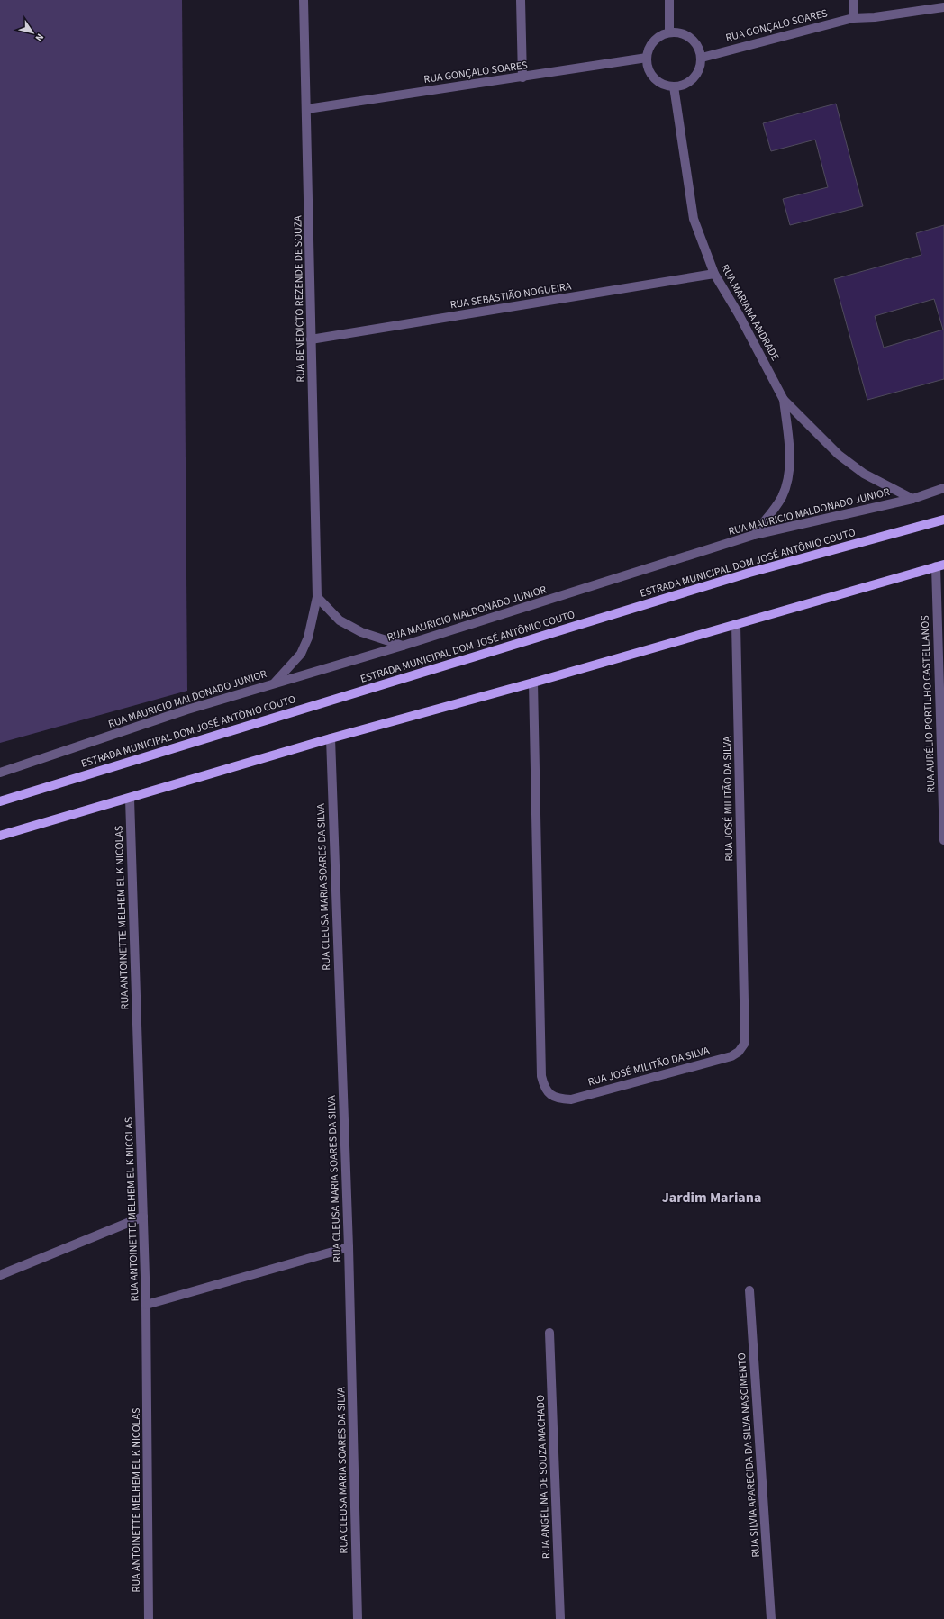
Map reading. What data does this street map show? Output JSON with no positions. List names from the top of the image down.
{
  "streets": {
    "main road": ["ESTRADA MUNICIPAL DOM JOSÉ ANTÔNIO COUTO"],
    "street": [
      "RUA GONÇALO SOARES",
      "RUA SEBASTIÃO NOGUEIRA",
      "RUA BENEDICTO REZENDE DE SOUZA",
      "RUA MARIANA ANDRADE",
      "RUA MAURICIO MALDONADO JUNIOR",
      "RUA AURÉLIO PORTILHO CASTELLANOS",
      "RUA JOSÉ MILITÃO DA SILVA",
      "RUA CLEUSA MARIA SOARES DA SILVA",
      "RUA ANTOINETTE MELHEM EL K NICOLAS",
      "RUA SILVIA APARECIDA DA SILVA NASCIMENTO",
      "RUA ANGELINA DE SOUZA MACHADO"
    ]
  },
  "crossings": [
    ["RUA GONÇALO SOARES", "RUA BENEDICTO REZENDE DE SOUZA"],
    ["RUA GONÇALO SOARES", "RUA MARIANA ANDRADE"],
    ["RUA SEBASTIÃO NOGUEIRA", "RUA BENEDICTO REZENDE DE SOUZA"],
    ["RUA SEBASTIÃO NOGUEIRA", "RUA MARIANA ANDRADE"],
    ["RUA BENEDICTO REZENDE DE SOUZA", "RUA MAURICIO MALDONADO JUNIOR"]
  ],
  "districts": ["Jardim Mariana"],
  "north": "bottom right"
}
